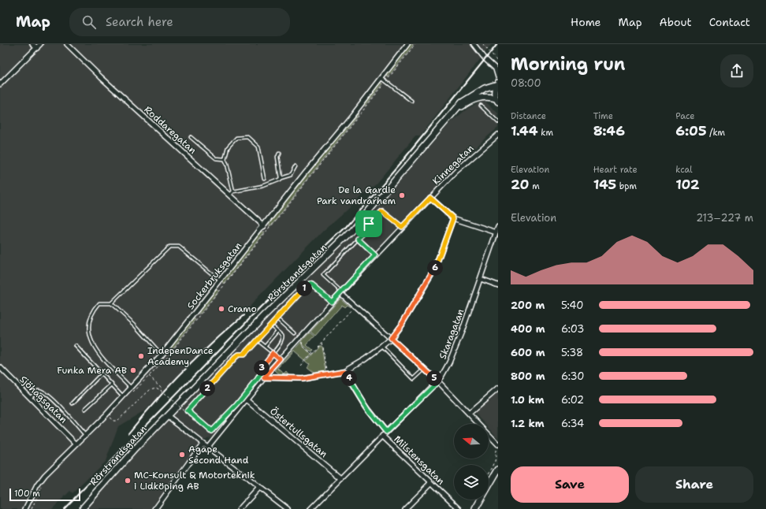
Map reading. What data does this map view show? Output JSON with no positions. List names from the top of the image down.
{
  "streets": {
    "main road": ["Rörstrandsgatan"],
    "street": [
      "Roddaregatan",
      "Kinnegatan",
      "Sockerbruksgatan",
      "Skaragatan",
      "Sjöhagsgatan",
      "Östertullsgatan",
      "Milstensgatan"
    ]
  },
  "crossings": [
    ["Roddaregatan", "Sockerbruksgatan"],
    ["Kinnegatan", "Östertullsgatan"],
    ["Sockerbruksgatan", "Sjöhagsgatan"],
    ["Skaragatan", "Östertullsgatan"],
    ["Skaragatan", "Milstensgatan"]
  ],
  "places": [
    "De la Gardie Park vandrarhem",
    "Cramo",
    "IndepenDance Academy",
    "Funka Mera AB",
    "Agape Second Hand",
    "MC-Konsult & Motorteknik i Lidköping AB"
  ],
  "scale_bar": "100 m",
  "north": "left",
  "page": {
    "header": "Map",
    "search": "Search here",
    "nav": [
      "Home",
      "Map",
      "About",
      "Contact"
    ],
    "heading": ["Morning run", "08:00"],
    "stats": [
      ["Distance", "1.44 km"],
      ["Time", "8:46"],
      ["Pace", "6:05 /km"],
      ["Elevation", "20 m"],
      ["Heart rate", "145 bpm"],
      ["kcal", "102"]
    ],
    "chart": ["Elevation", "213–227 m"],
    "pins": [
      "6",
      "1",
      "3",
      "4",
      "5",
      "2"
    ],
    "list": [
      {
        "name": "200 m",
        "note": "5:40"
      },
      {
        "name": "400 m",
        "note": "6:03"
      },
      {
        "name": "600 m",
        "note": "5:38"
      },
      {
        "name": "800 m",
        "note": "6:30"
      },
      {
        "name": "1.0 km",
        "note": "6:02"
      },
      {
        "name": "1.2 km",
        "note": "6:34"
      }
    ],
    "buttons": ["Save", "Share"],
    "scale": "100 m"
  }
}
